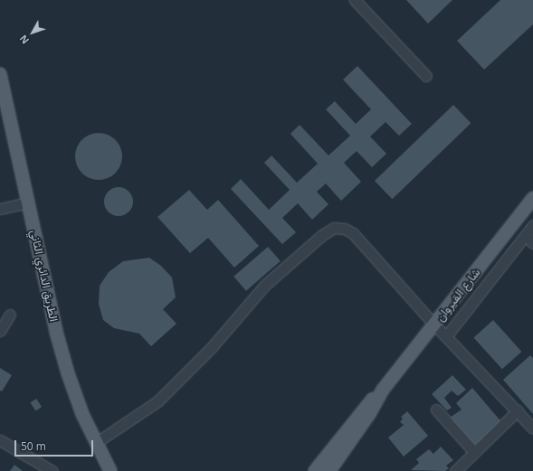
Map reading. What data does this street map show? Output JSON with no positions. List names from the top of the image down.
{
  "streets": {
    "main road": ["الطريق الدائري الثاني", "شارع القيروان"]
  },
  "scale_bar": "50 m",
  "north": "bottom left"
}
